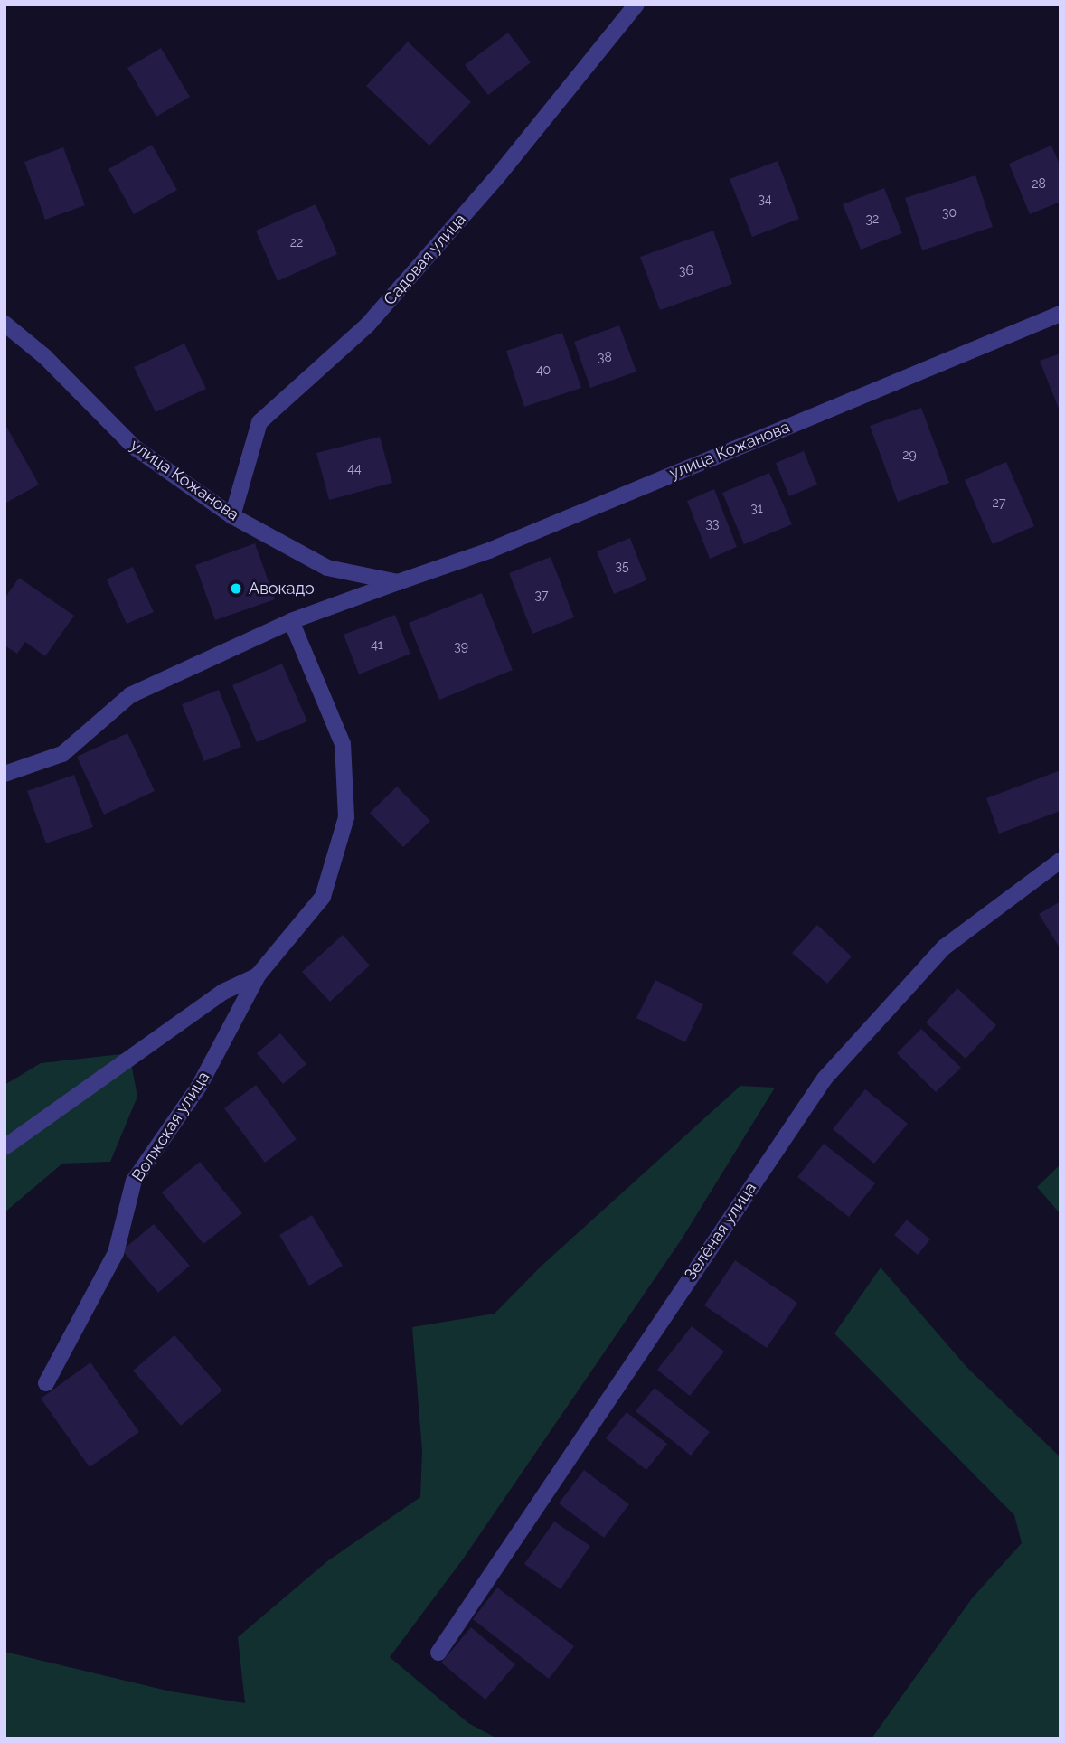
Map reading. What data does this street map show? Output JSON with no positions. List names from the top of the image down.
{
  "streets": {
    "street": [
      "Садовая улица",
      "улица Кожанова",
      "Волжская улица",
      "Зелёная улица"
    ]
  },
  "crossings": [
    ["Садовая улица", "улица Кожанова"],
    ["улица Кожанова", "Волжская улица"]
  ],
  "places": ["Авокадо"],
  "house_numbers": [
    "28",
    "34",
    "30",
    "32",
    "22",
    "36",
    "38",
    "40",
    "29",
    "44",
    "27",
    "31",
    "33",
    "35",
    "37",
    "41",
    "39"
  ]
}
